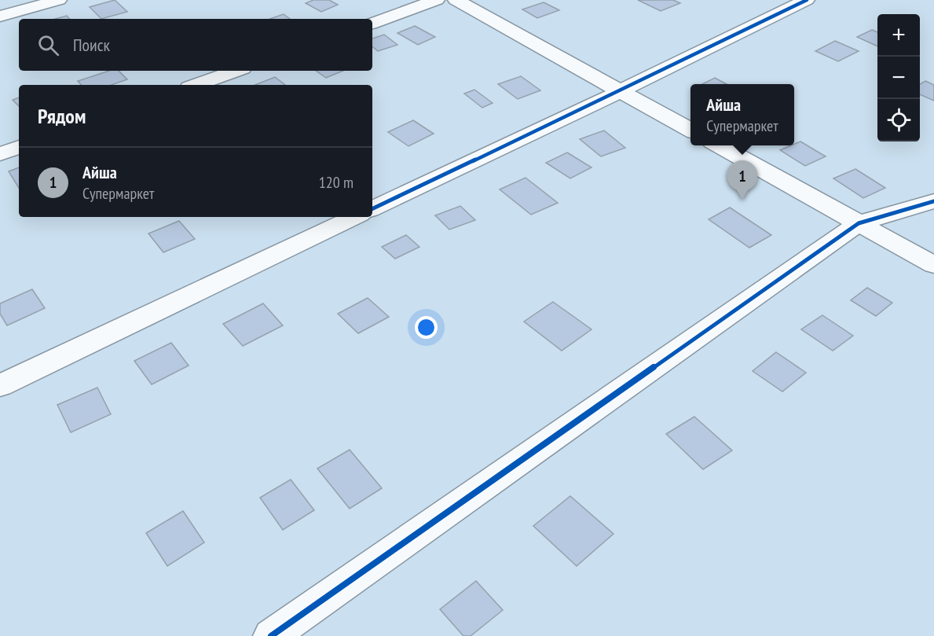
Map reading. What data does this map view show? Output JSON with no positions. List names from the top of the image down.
{
  "page": {
    "map_buttons": ["+", "−"],
    "search": "Поиск",
    "popup": ["Айша", "Супермаркет"],
    "heading": "Рядом",
    "list": [
      {
        "mark": "1",
        "name": "Айша",
        "note": "Супермаркет",
        "value": "120 m"
      }
    ],
    "pins": "1"
  }
}
